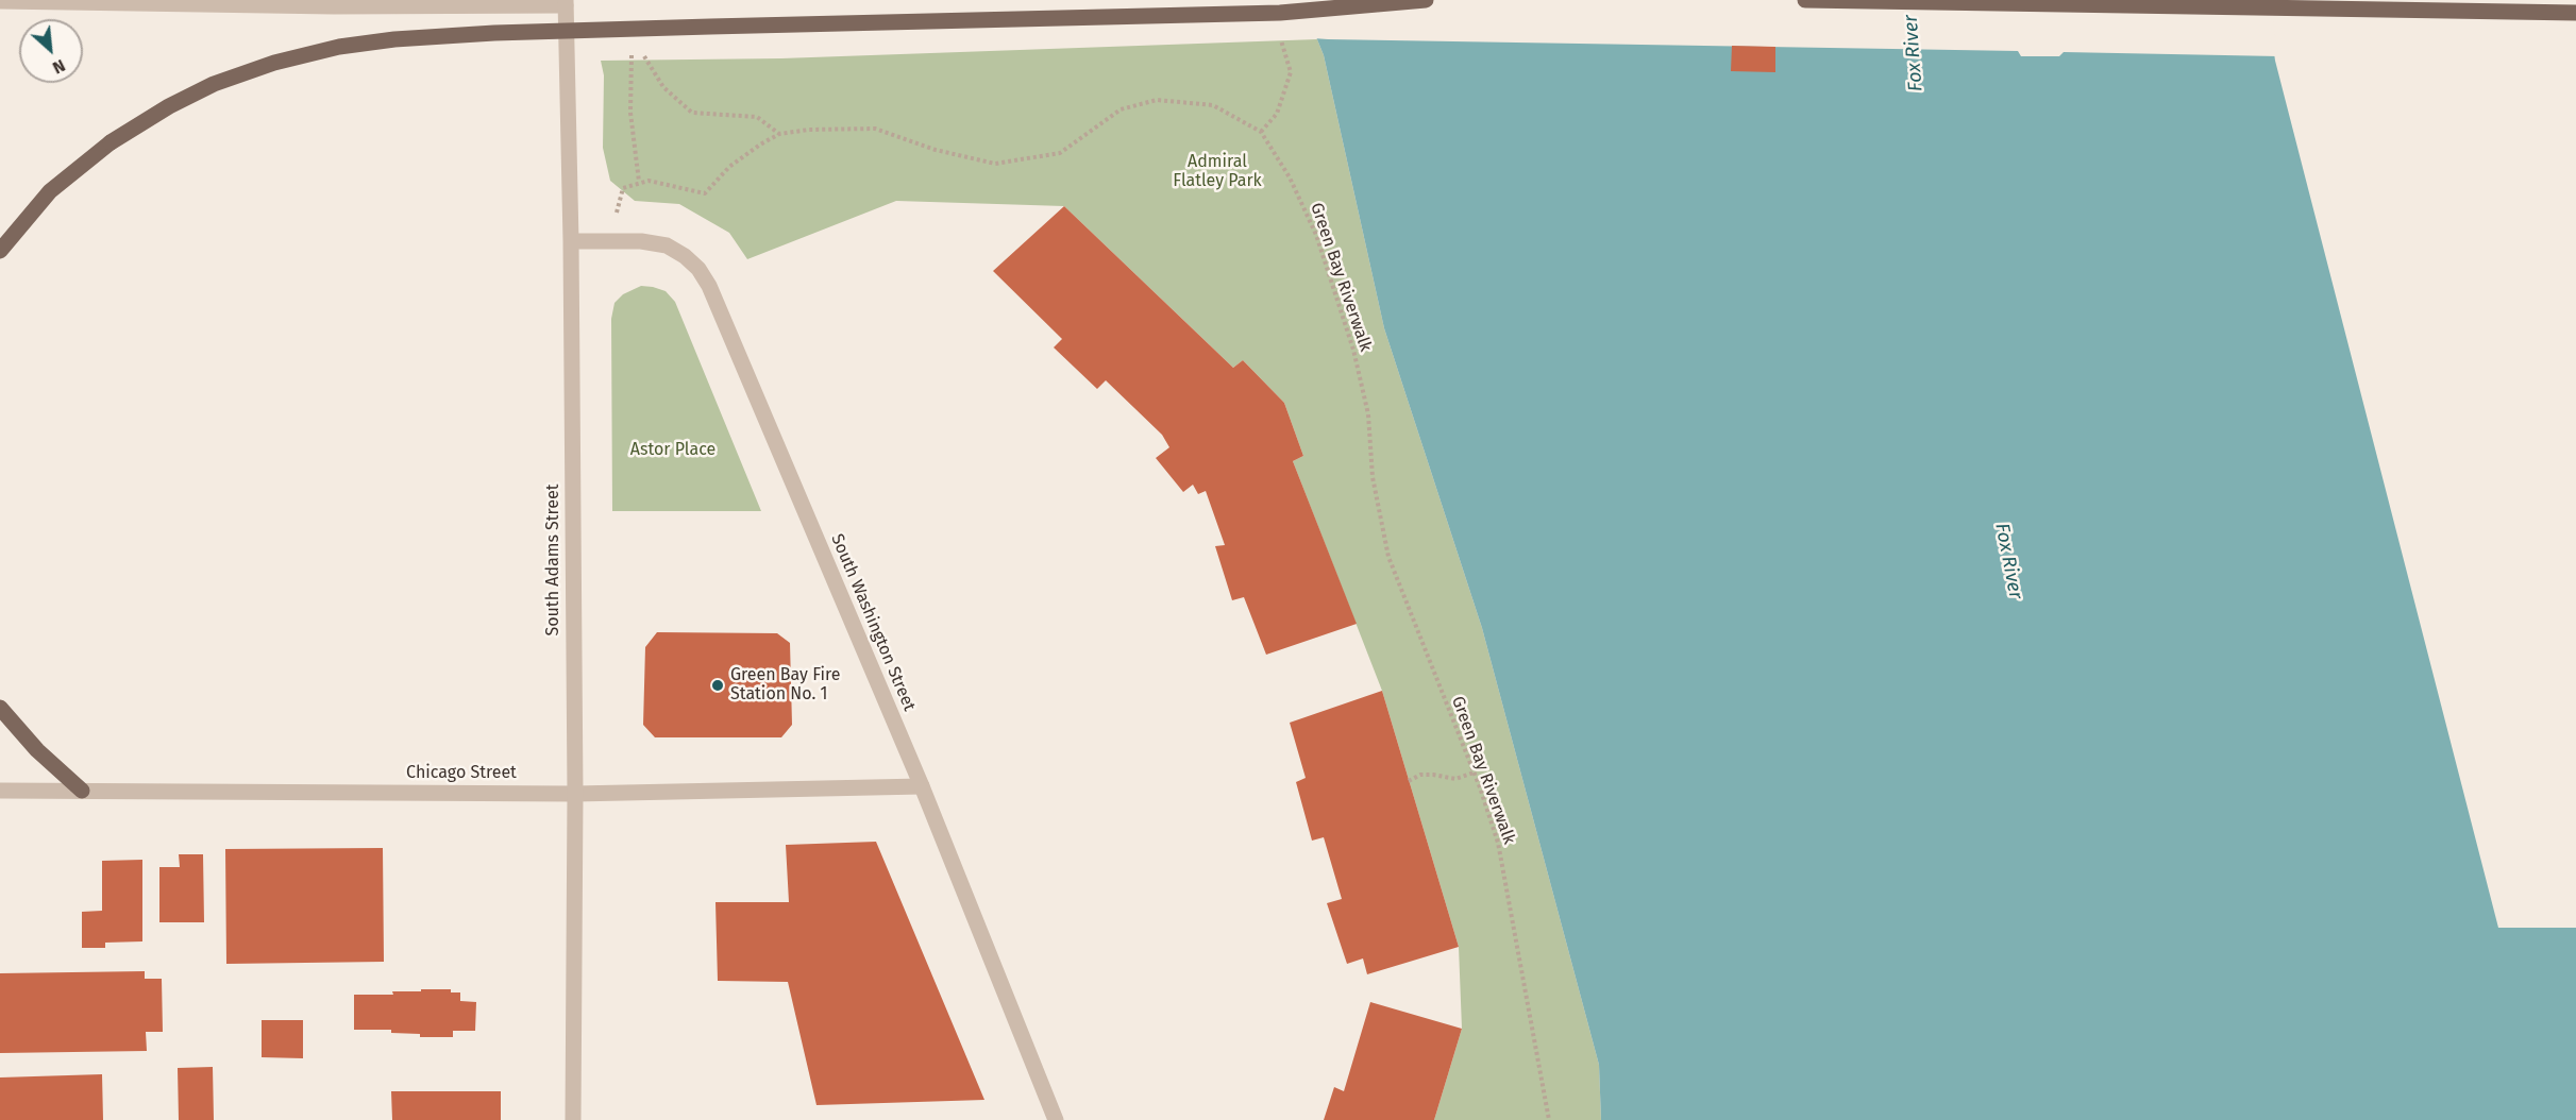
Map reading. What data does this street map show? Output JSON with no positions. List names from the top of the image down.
{
  "streets": {
    "street": ["South Adams Street", "South Washington Street", "Chicago Street"],
    "path": ["Green Bay Riverwalk"]
  },
  "crossings": [
    ["South Adams Street", "South Washington Street"],
    ["South Adams Street", "Chicago Street"],
    ["South Washington Street", "Chicago Street"]
  ],
  "water": ["Fox River"],
  "parks": ["Admiral Flatley Park", "Astor Place"],
  "places": ["Green Bay Fire Station No. 1"],
  "north": "bottom right"
}
